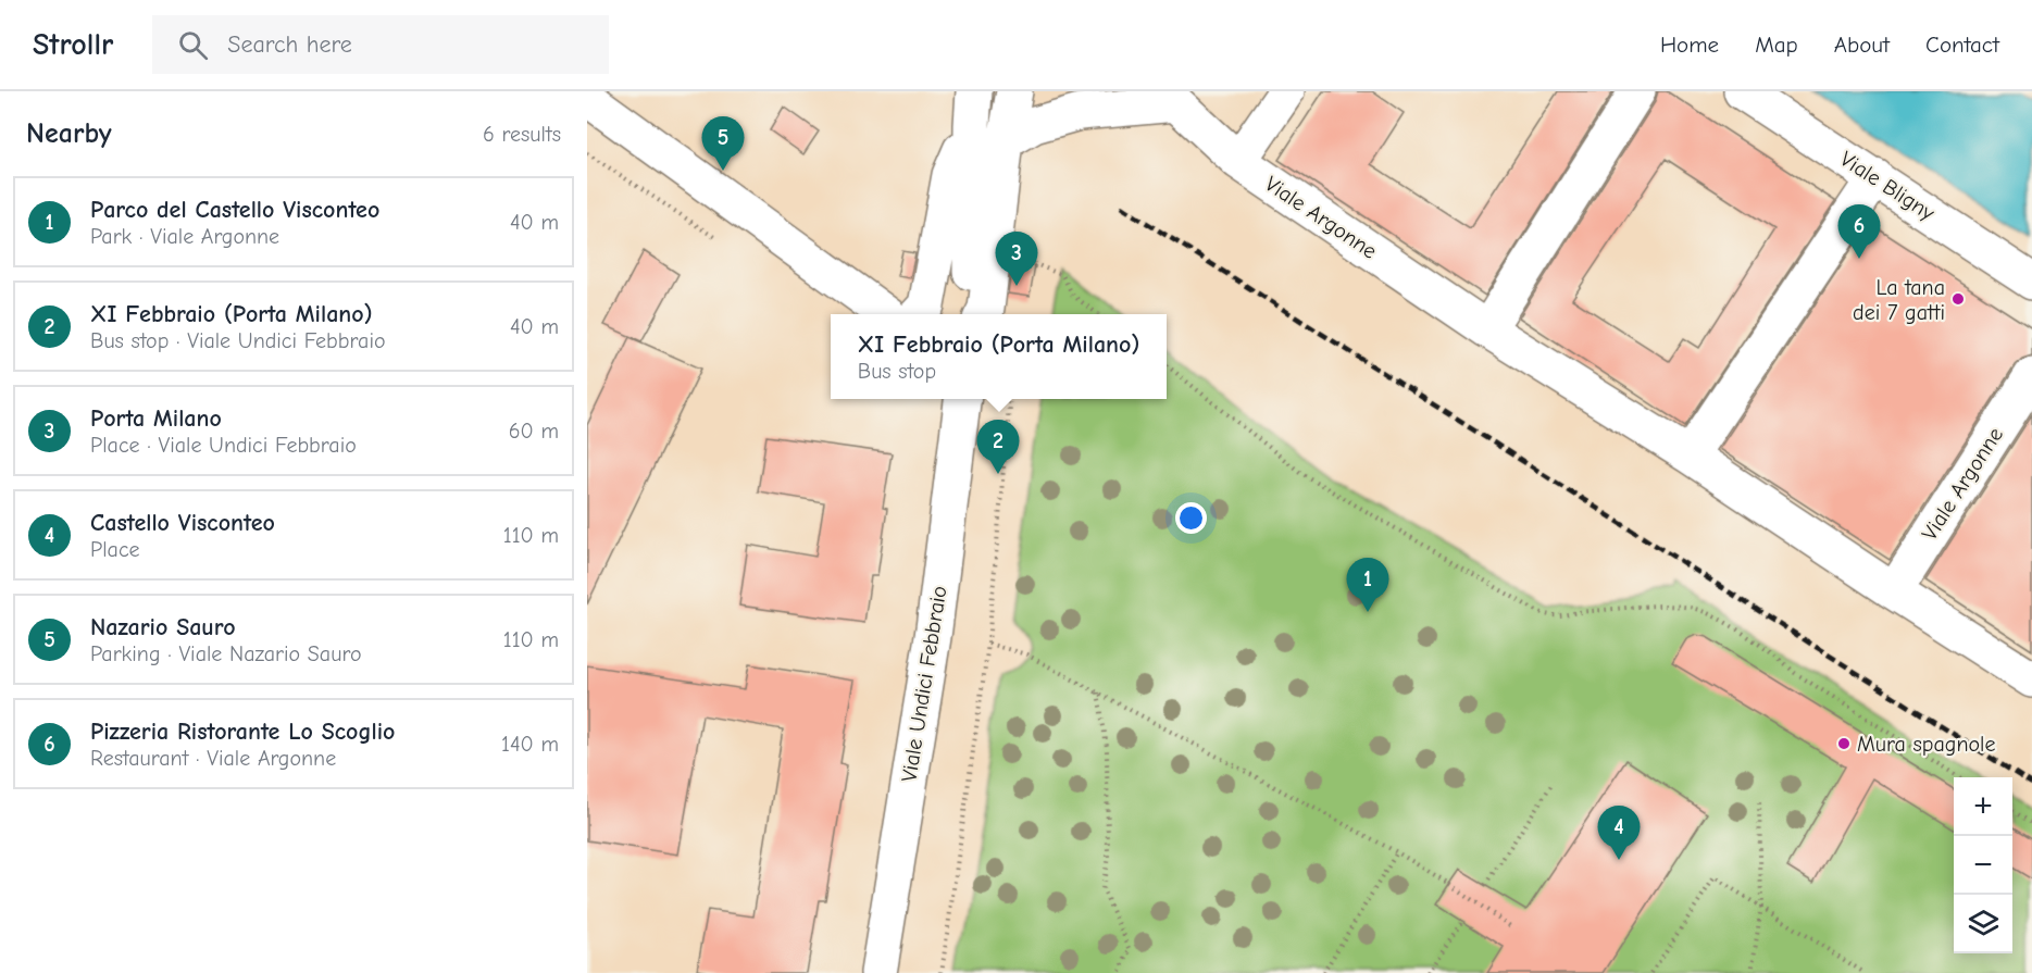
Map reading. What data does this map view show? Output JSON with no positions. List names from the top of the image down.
{
  "streets": {
    "street": ["Viale Bligny", "Viale Argonne", "Viale Undici Febbraio"]
  },
  "places": ["La tana dei 7 gatti", "Mura spagnole"],
  "page": {
    "header": "Strollr",
    "search": "Search here",
    "nav": [
      "Home",
      "Map",
      "About",
      "Contact"
    ],
    "heading": ["Nearby", "6 results"],
    "pins": [
      "5",
      "6",
      "3",
      "2",
      "1",
      "4"
    ],
    "list": [
      {
        "mark": "1",
        "name": "Parco del Castello Visconteo",
        "note": "Park · Viale Argonne",
        "value": "40 m"
      },
      {
        "mark": "2",
        "name": "XI Febbraio (Porta Milano)",
        "note": "Bus stop · Viale Undici Febbraio",
        "value": "40 m"
      },
      {
        "mark": "3",
        "name": "Porta Milano",
        "note": "Place · Viale Undici Febbraio",
        "value": "60 m"
      },
      {
        "mark": "4",
        "name": "Castello Visconteo",
        "note": "Place",
        "value": "110 m"
      },
      {
        "mark": "5",
        "name": "Nazario Sauro",
        "note": "Parking · Viale Nazario Sauro",
        "value": "110 m"
      },
      {
        "mark": "6",
        "name": "Pizzeria Ristorante Lo Scoglio",
        "note": "Restaurant · Viale Argonne",
        "value": "140 m"
      }
    ],
    "popup": ["XI Febbraio (Porta Milano)", "Bus stop"],
    "map_buttons": ["+", "−"]
  }
}
